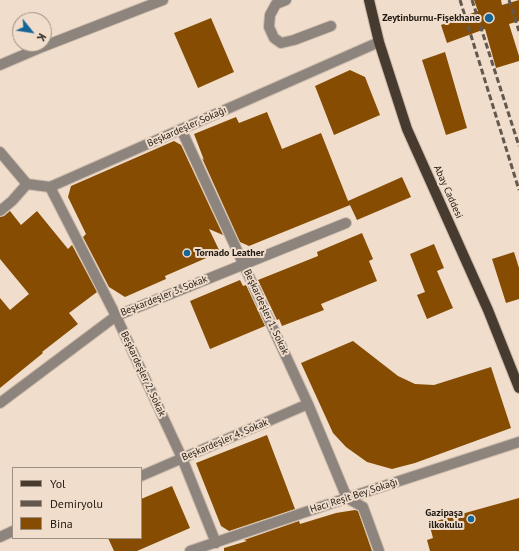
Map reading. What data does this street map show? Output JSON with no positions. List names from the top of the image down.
{
  "streets": {
    "main road": ["Abay Caddesi"],
    "street": [
      "Beşkardeşler Sokağı",
      "Beşkardeşler 3. Sokak",
      "Beşkardeşler 1. Sokak",
      "Beşkardeşler 2. Sokak",
      "Beşkardeşler 4. Sokak",
      "Hacı Reşit Bey Sokağı"
    ]
  },
  "crossings": [
    ["Beşkardeşler Sokağı", "Abay Caddesi"],
    ["Beşkardeşler Sokağı", "Beşkardeşler 1. Sokak"],
    ["Beşkardeşler Sokağı", "Beşkardeşler 2. Sokak"],
    ["Beşkardeşler 3. Sokak", "Beşkardeşler 1. Sokak"],
    ["Beşkardeşler 3. Sokak", "Beşkardeşler 2. Sokak"],
    ["Beşkardeşler 1. Sokak", "Beşkardeşler 4. Sokak"],
    ["Beşkardeşler 1. Sokak", "Hacı Reşit Bey Sokağı"],
    ["Beşkardeşler 2. Sokak", "Beşkardeşler 4. Sokak"],
    ["Beşkardeşler 2. Sokak", "Hacı Reşit Bey Sokağı"]
  ],
  "places": ["Zeytinburnu-Fişekhane", "Tornado Leather", "Gazipaşa ilkokulu"],
  "legend": ["Yol", "Demiryolu", "Bina"],
  "north": "bottom right"
}
